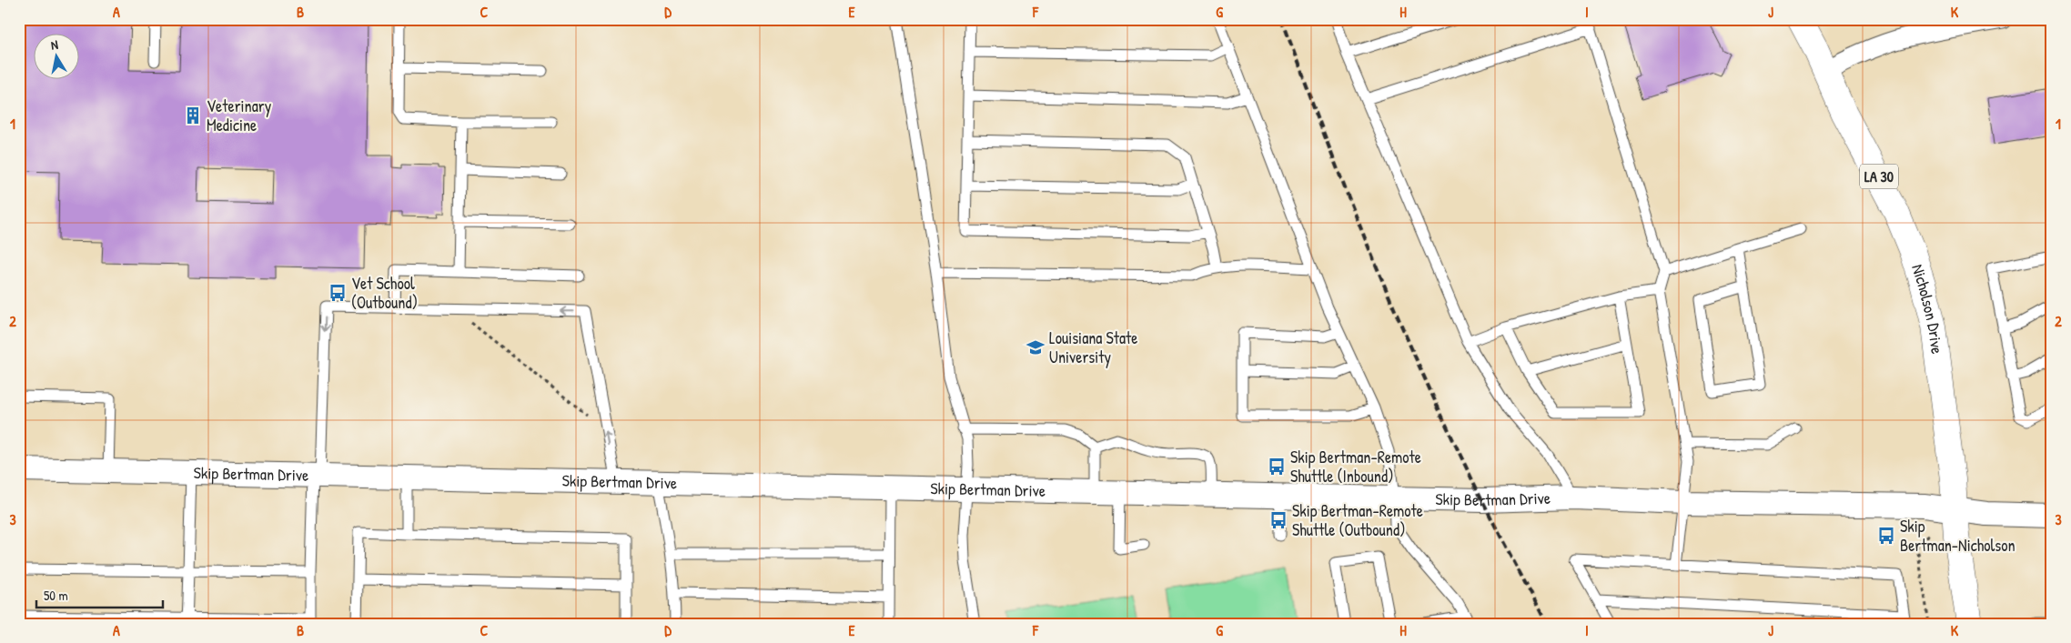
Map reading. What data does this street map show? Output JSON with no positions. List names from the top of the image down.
{
  "streets": {
    "main road": ["LA 30", "Nicholson Drive"],
    "street": ["Skip Bertman Drive"]
  },
  "crossings": [
    ["Nicholson Drive", "Skip Bertman Drive"]
  ],
  "places": {
    "building": ["Veterinary Medicine"],
    "bus stop": [
      "Vet School (Outbound)",
      "Skip Bertman-Remote Shuttle (Inbound)",
      "Skip Bertman-Remote Shuttle (Outbound)",
      "Skip Bertman-Nicholson"
    ],
    "school or university": ["Louisiana State University"]
  },
  "scale_bar": "50 m",
  "north": "top",
  "grid": {
    "columns": [
      "A",
      "B",
      "C",
      "D",
      "E",
      "F",
      "G",
      "H",
      "I",
      "J",
      "K"
    ],
    "rows": ["1", "2", "3"]
  }
}
